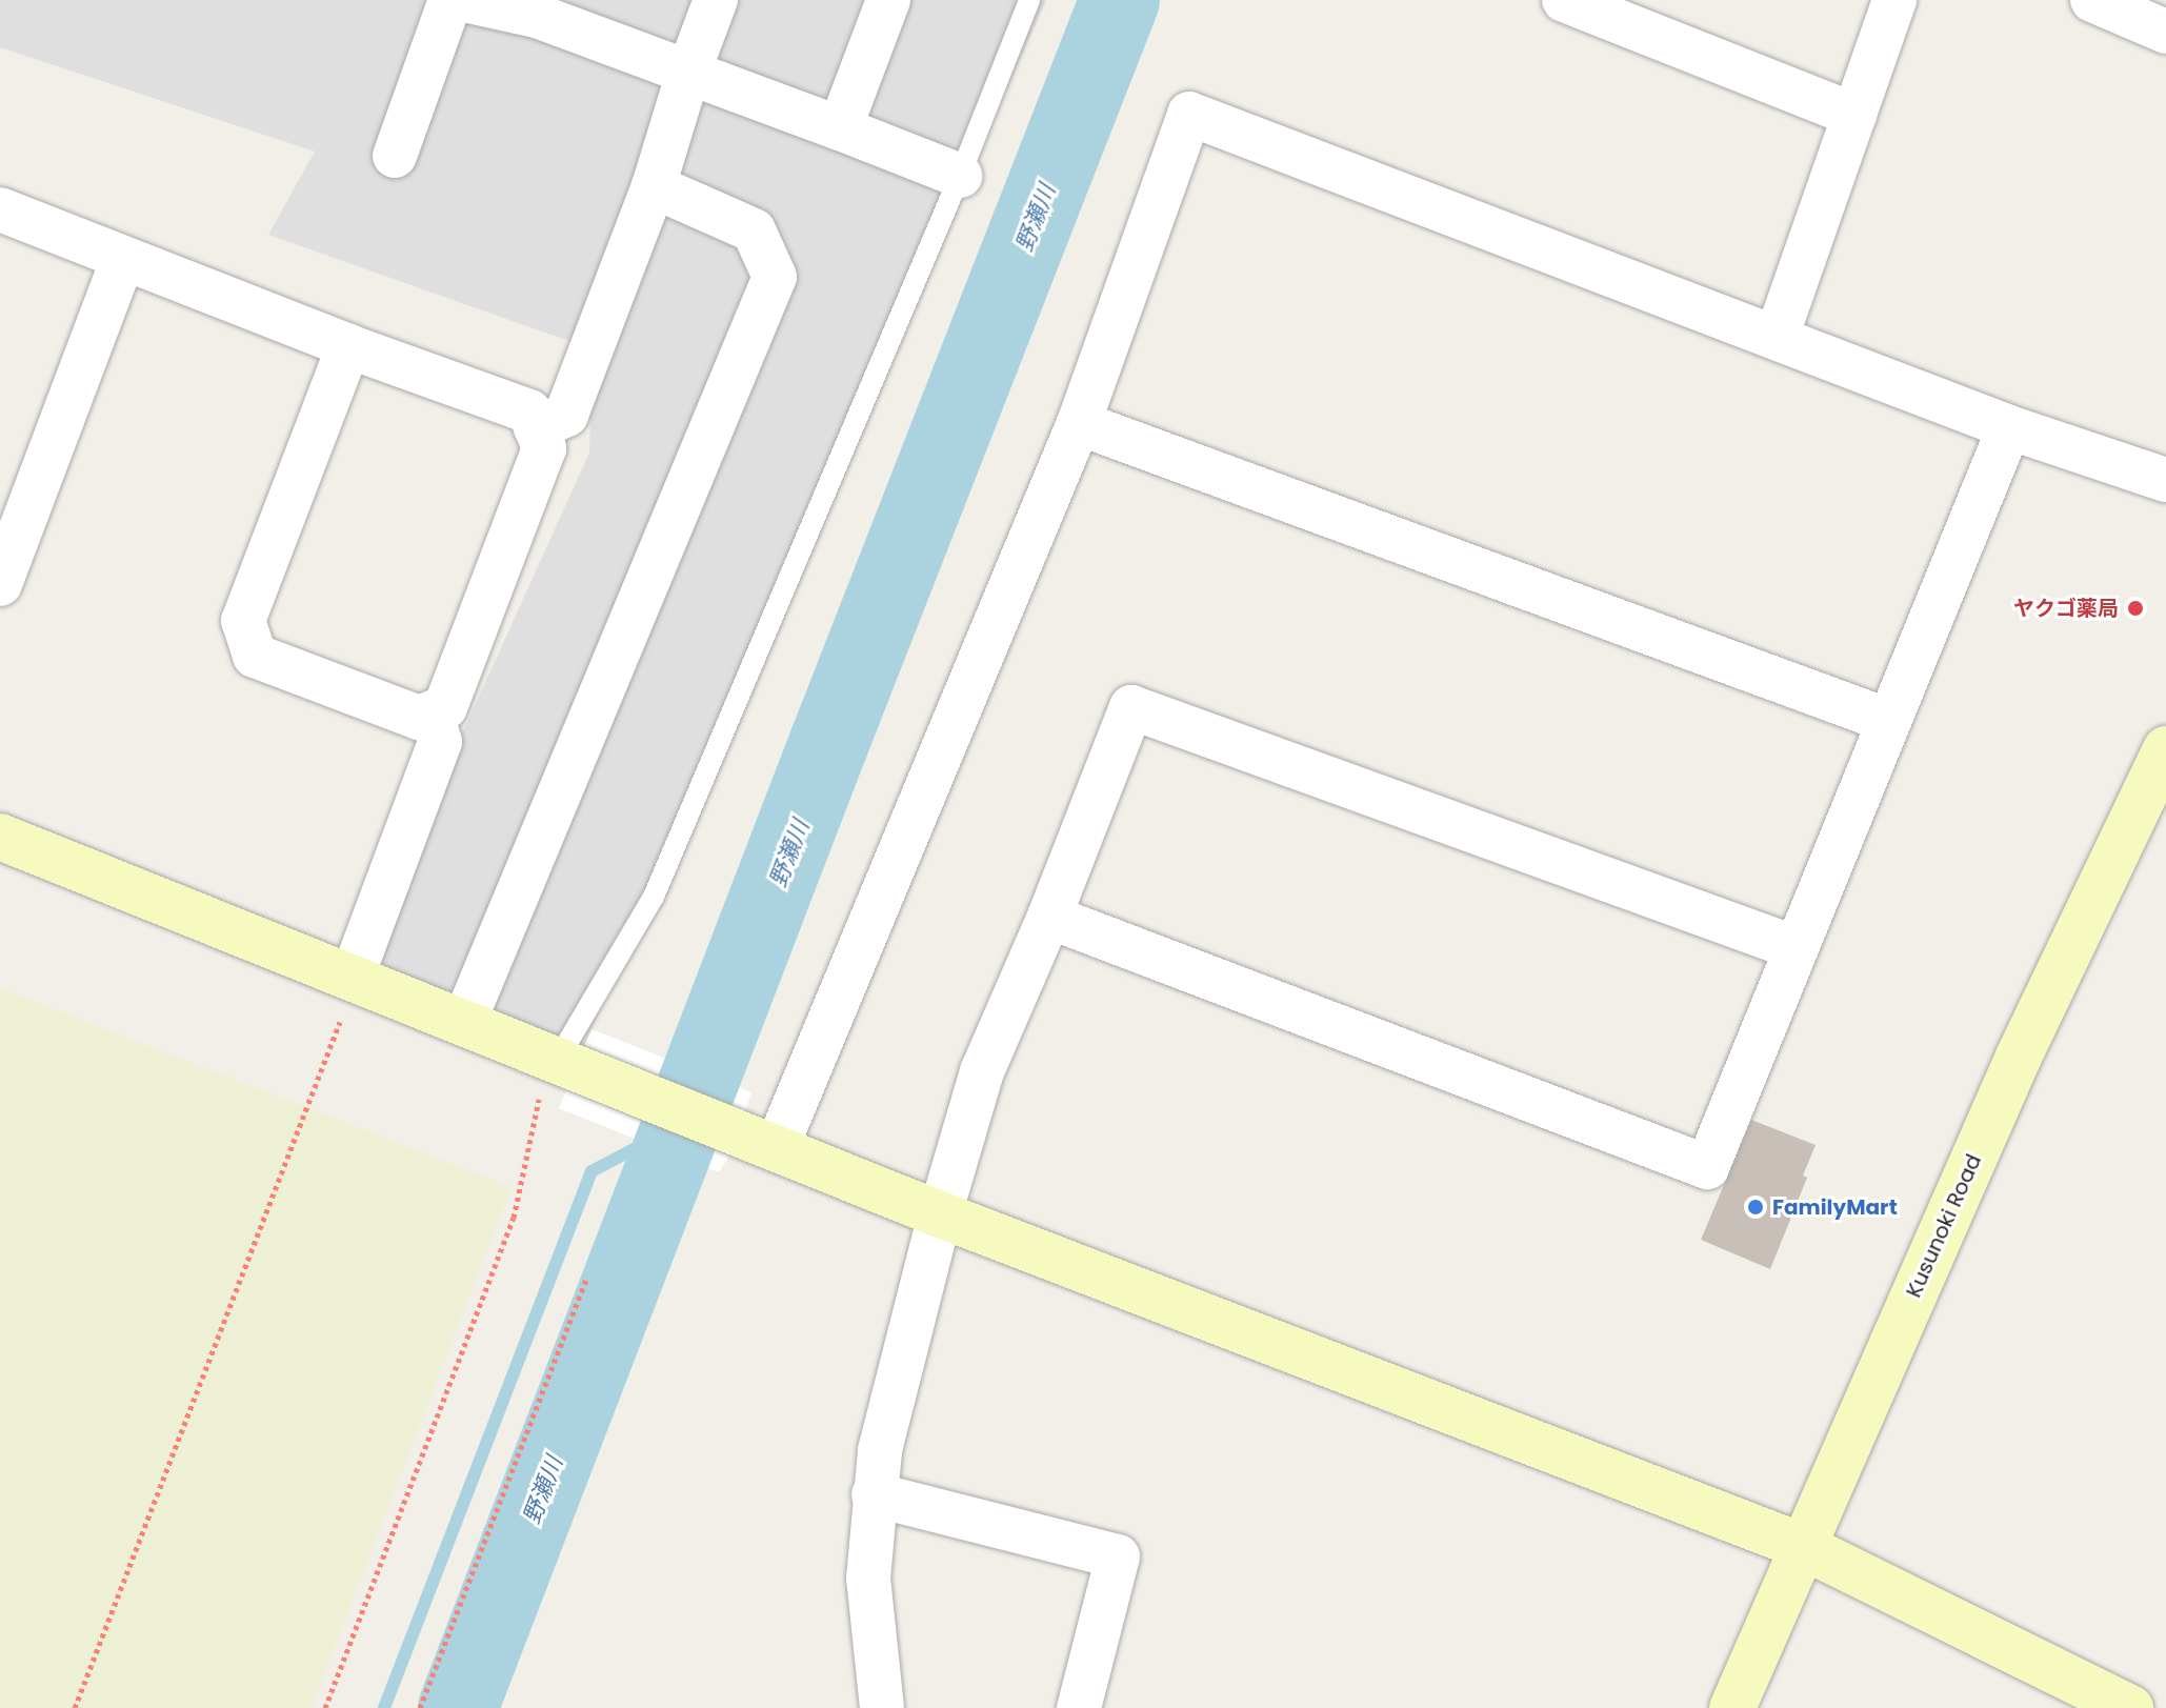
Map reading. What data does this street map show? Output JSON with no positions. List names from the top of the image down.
{
  "streets": {
    "street": ["Kusunoki Road"]
  },
  "water": ["野瀬川"],
  "places": ["ヤクゴ薬局", "FamilyMart"]
}
